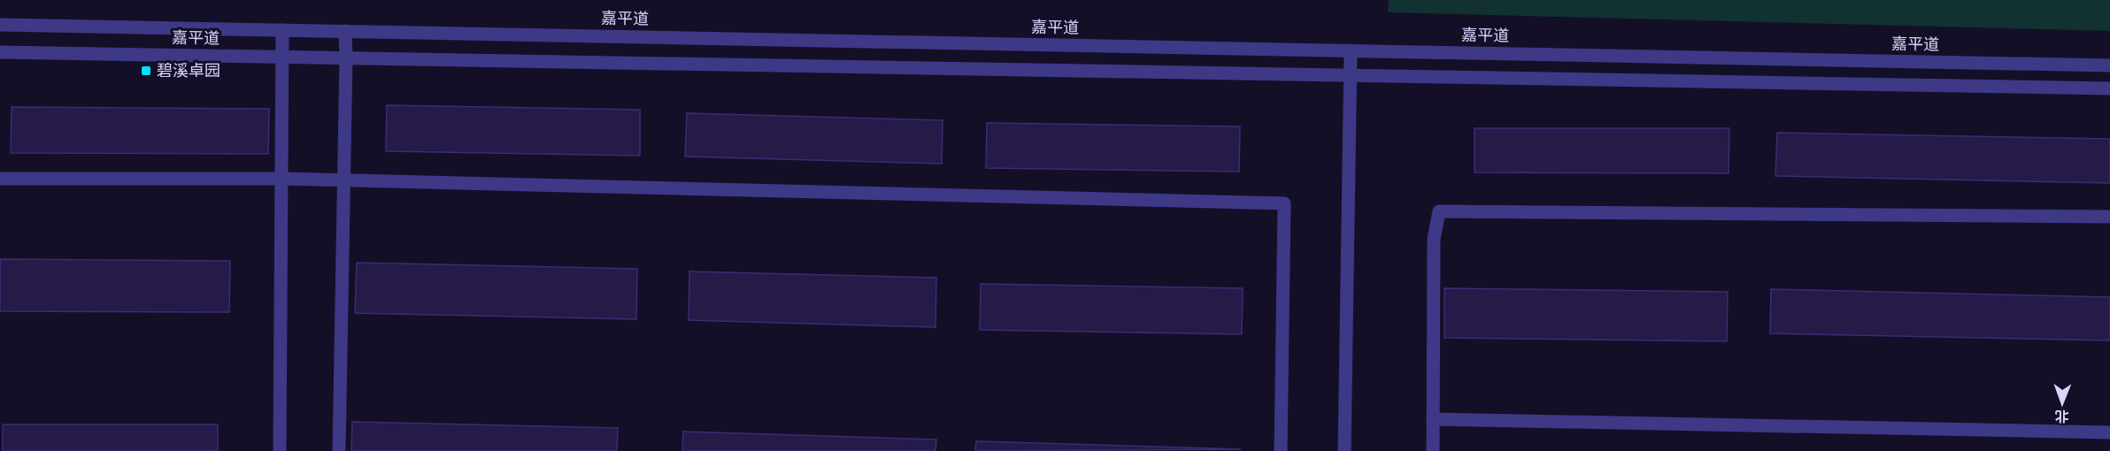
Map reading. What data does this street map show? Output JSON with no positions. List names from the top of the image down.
{
  "streets": {
    "street": ["嘉平道"]
  },
  "places": {
    "transit": ["碧溪卓园"]
  },
  "north": "bottom"
}
